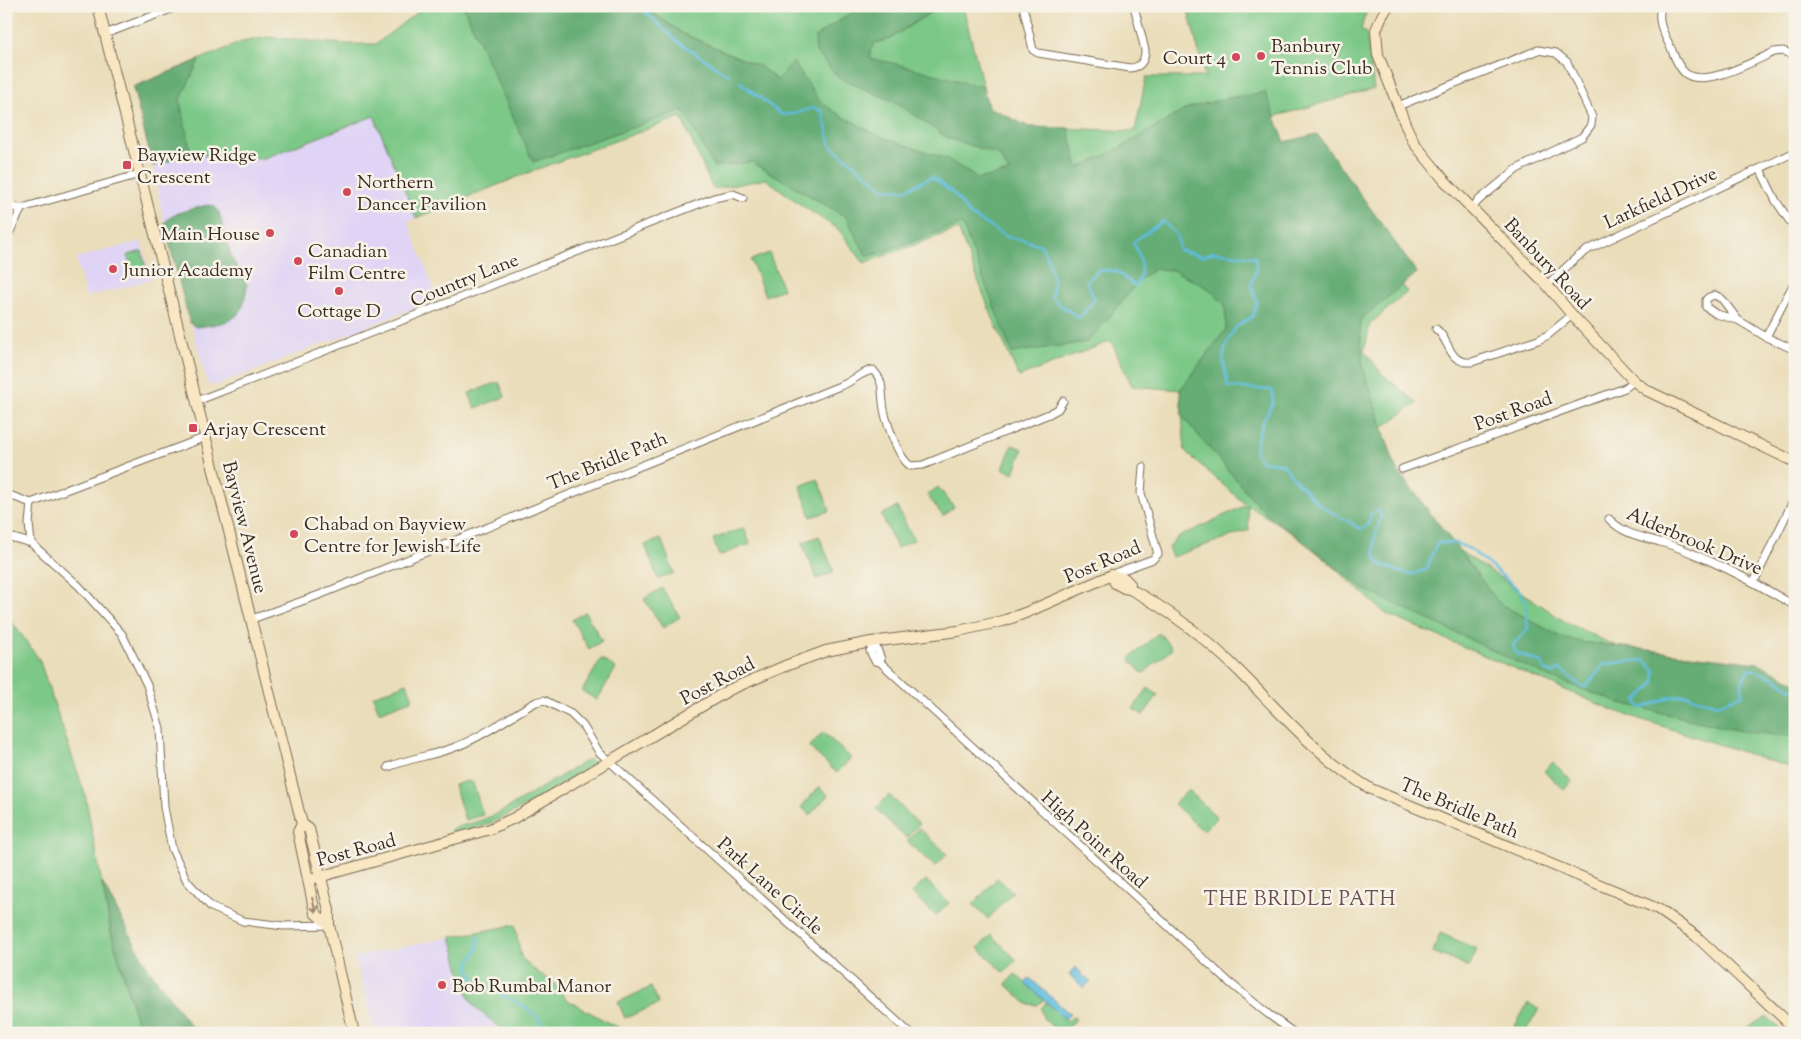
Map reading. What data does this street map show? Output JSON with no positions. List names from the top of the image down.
{
  "streets": {
    "street": [
      "Larkfield Drive",
      "Banbury Road",
      "Country Lane",
      "Post Road",
      "The Bridle Path",
      "Bayview Avenue",
      "Alderbrook Drive",
      "High Point Road",
      "Park Lane Circle"
    ]
  },
  "crossings": [
    ["Larkfield Drive", "Banbury Road"],
    ["Banbury Road", "Post Road"],
    ["Country Lane", "Bayview Avenue"],
    ["Post Road", "The Bridle Path"],
    ["Post Road", "Bayview Avenue"],
    ["Post Road", "High Point Road"],
    ["Post Road", "Park Lane Circle"],
    ["The Bridle Path", "Bayview Avenue"]
  ],
  "districts": ["THE BRIDLE PATH"],
  "places": {
    "other": [
      "Banbury Tennis Club",
      "Court 4",
      "Northern Dancer Pavilion",
      "Main House",
      "Canadian Film Centre",
      "Junior Academy",
      "Cottage D",
      "Chabad on Bayview Centre for Jewish Life",
      "Bob Rumbal Manor"
    ],
    "transit": ["Bayview Ridge Crescent", "Arjay Crescent"]
  }
}
